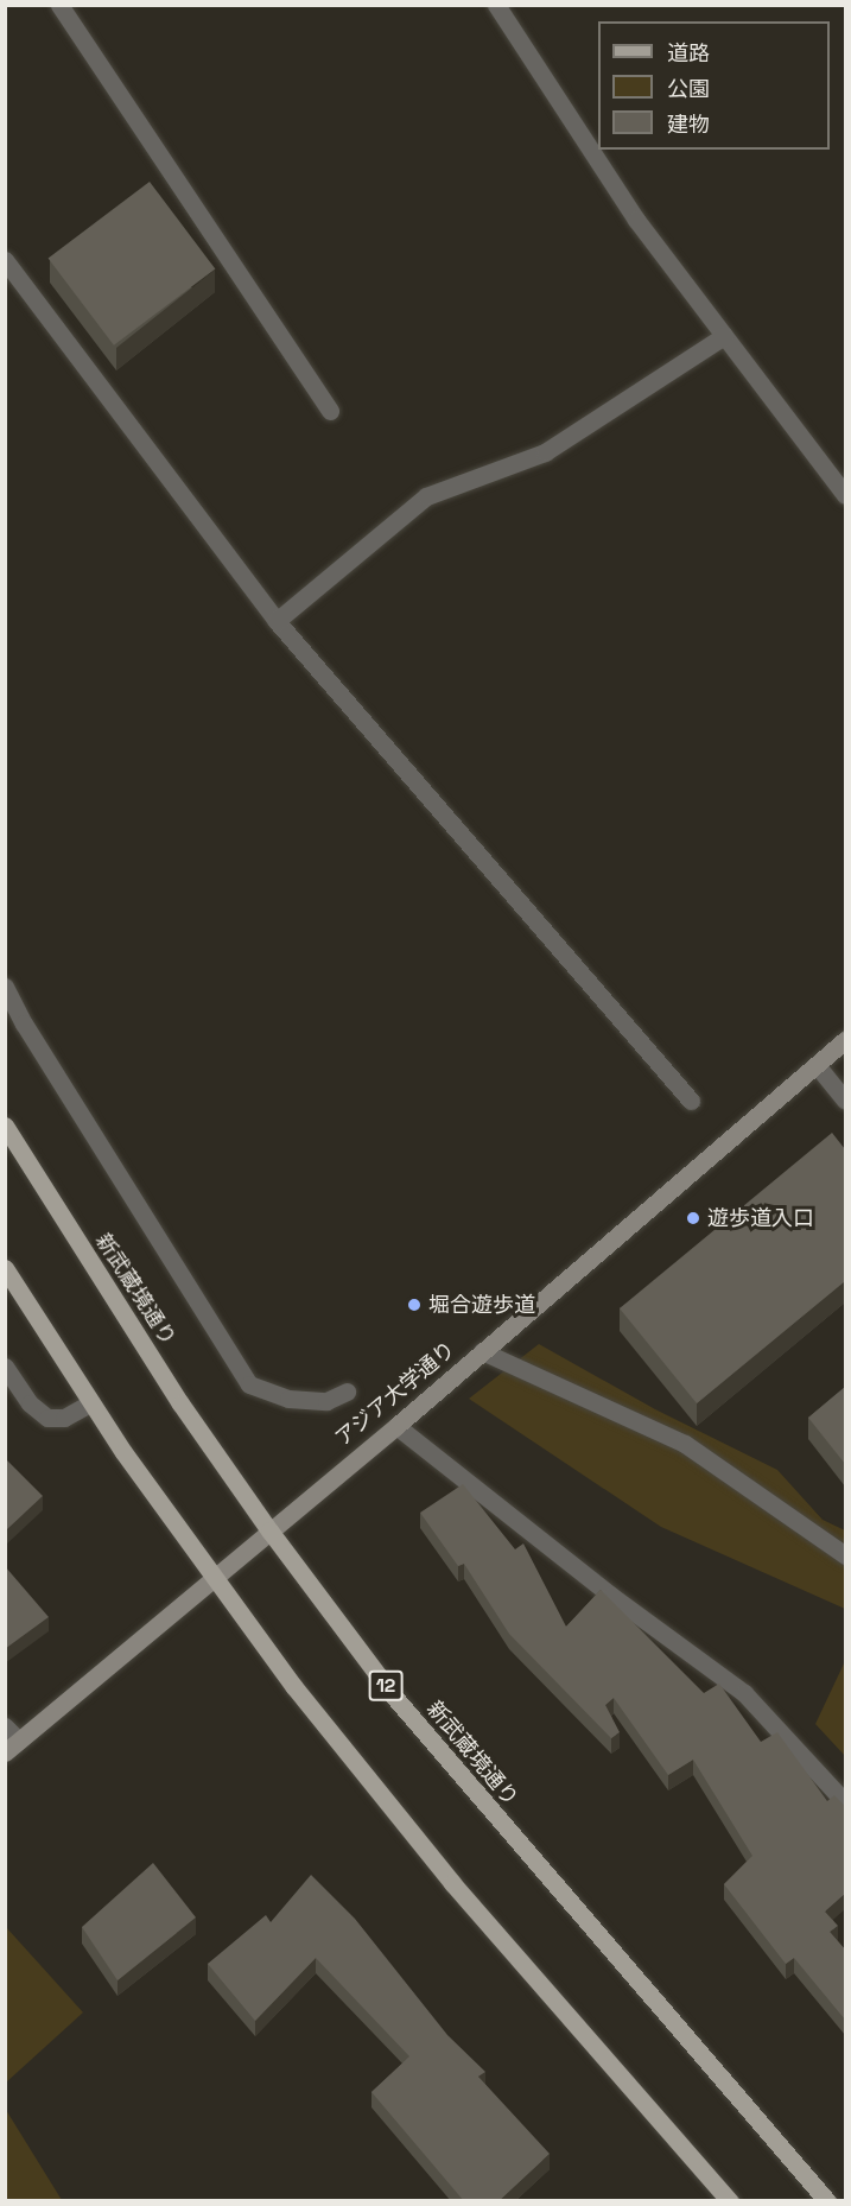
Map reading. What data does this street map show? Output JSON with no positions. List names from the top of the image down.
{
  "streets": {
    "main road": ["新武蔵境通り", "12"],
    "street": ["アジア大学通り"]
  },
  "crossings": [
    ["新武蔵境通り", "アジア大学通り"]
  ],
  "places": ["遊歩道入口", "堀合遊歩道"],
  "legend": ["道路", "公園", "建物"]
}
